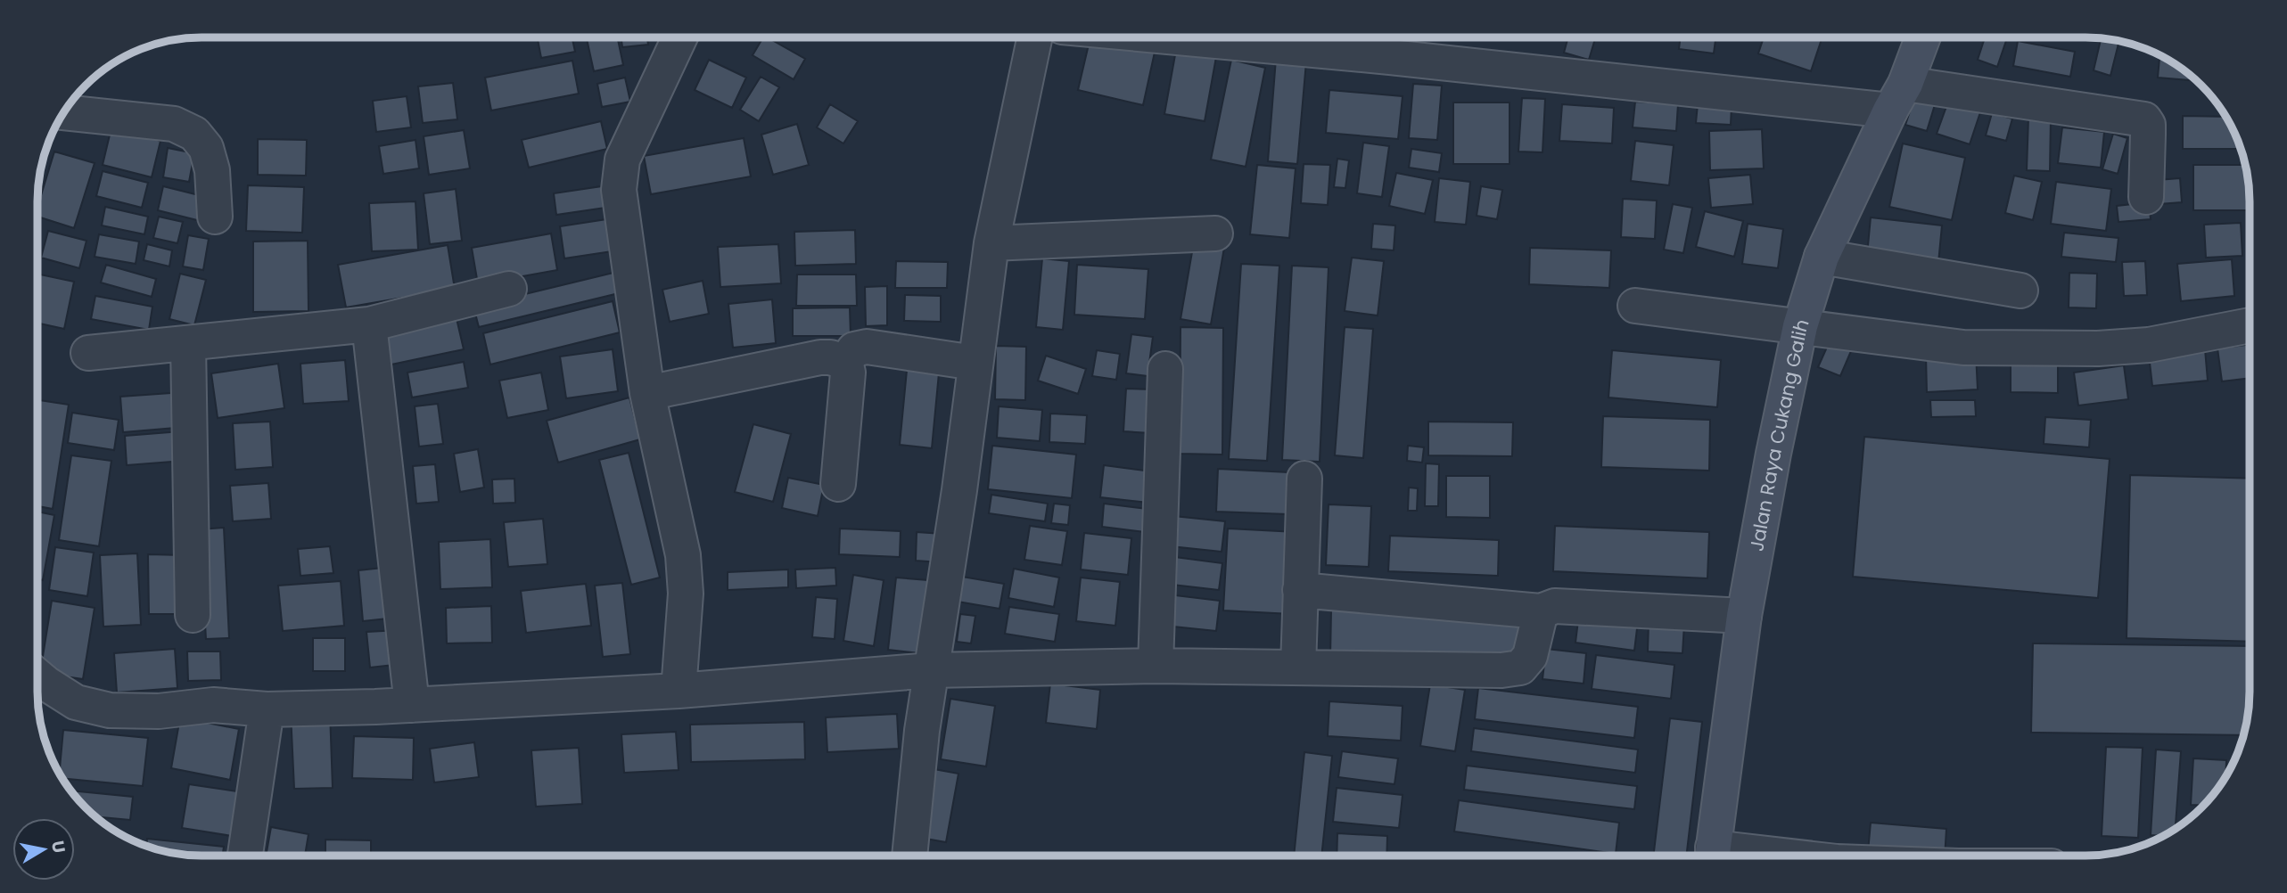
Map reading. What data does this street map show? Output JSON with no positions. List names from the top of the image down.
{
  "streets": {
    "main road": ["Jalan Raya Cukang Galih"]
  },
  "north": "right"
}
